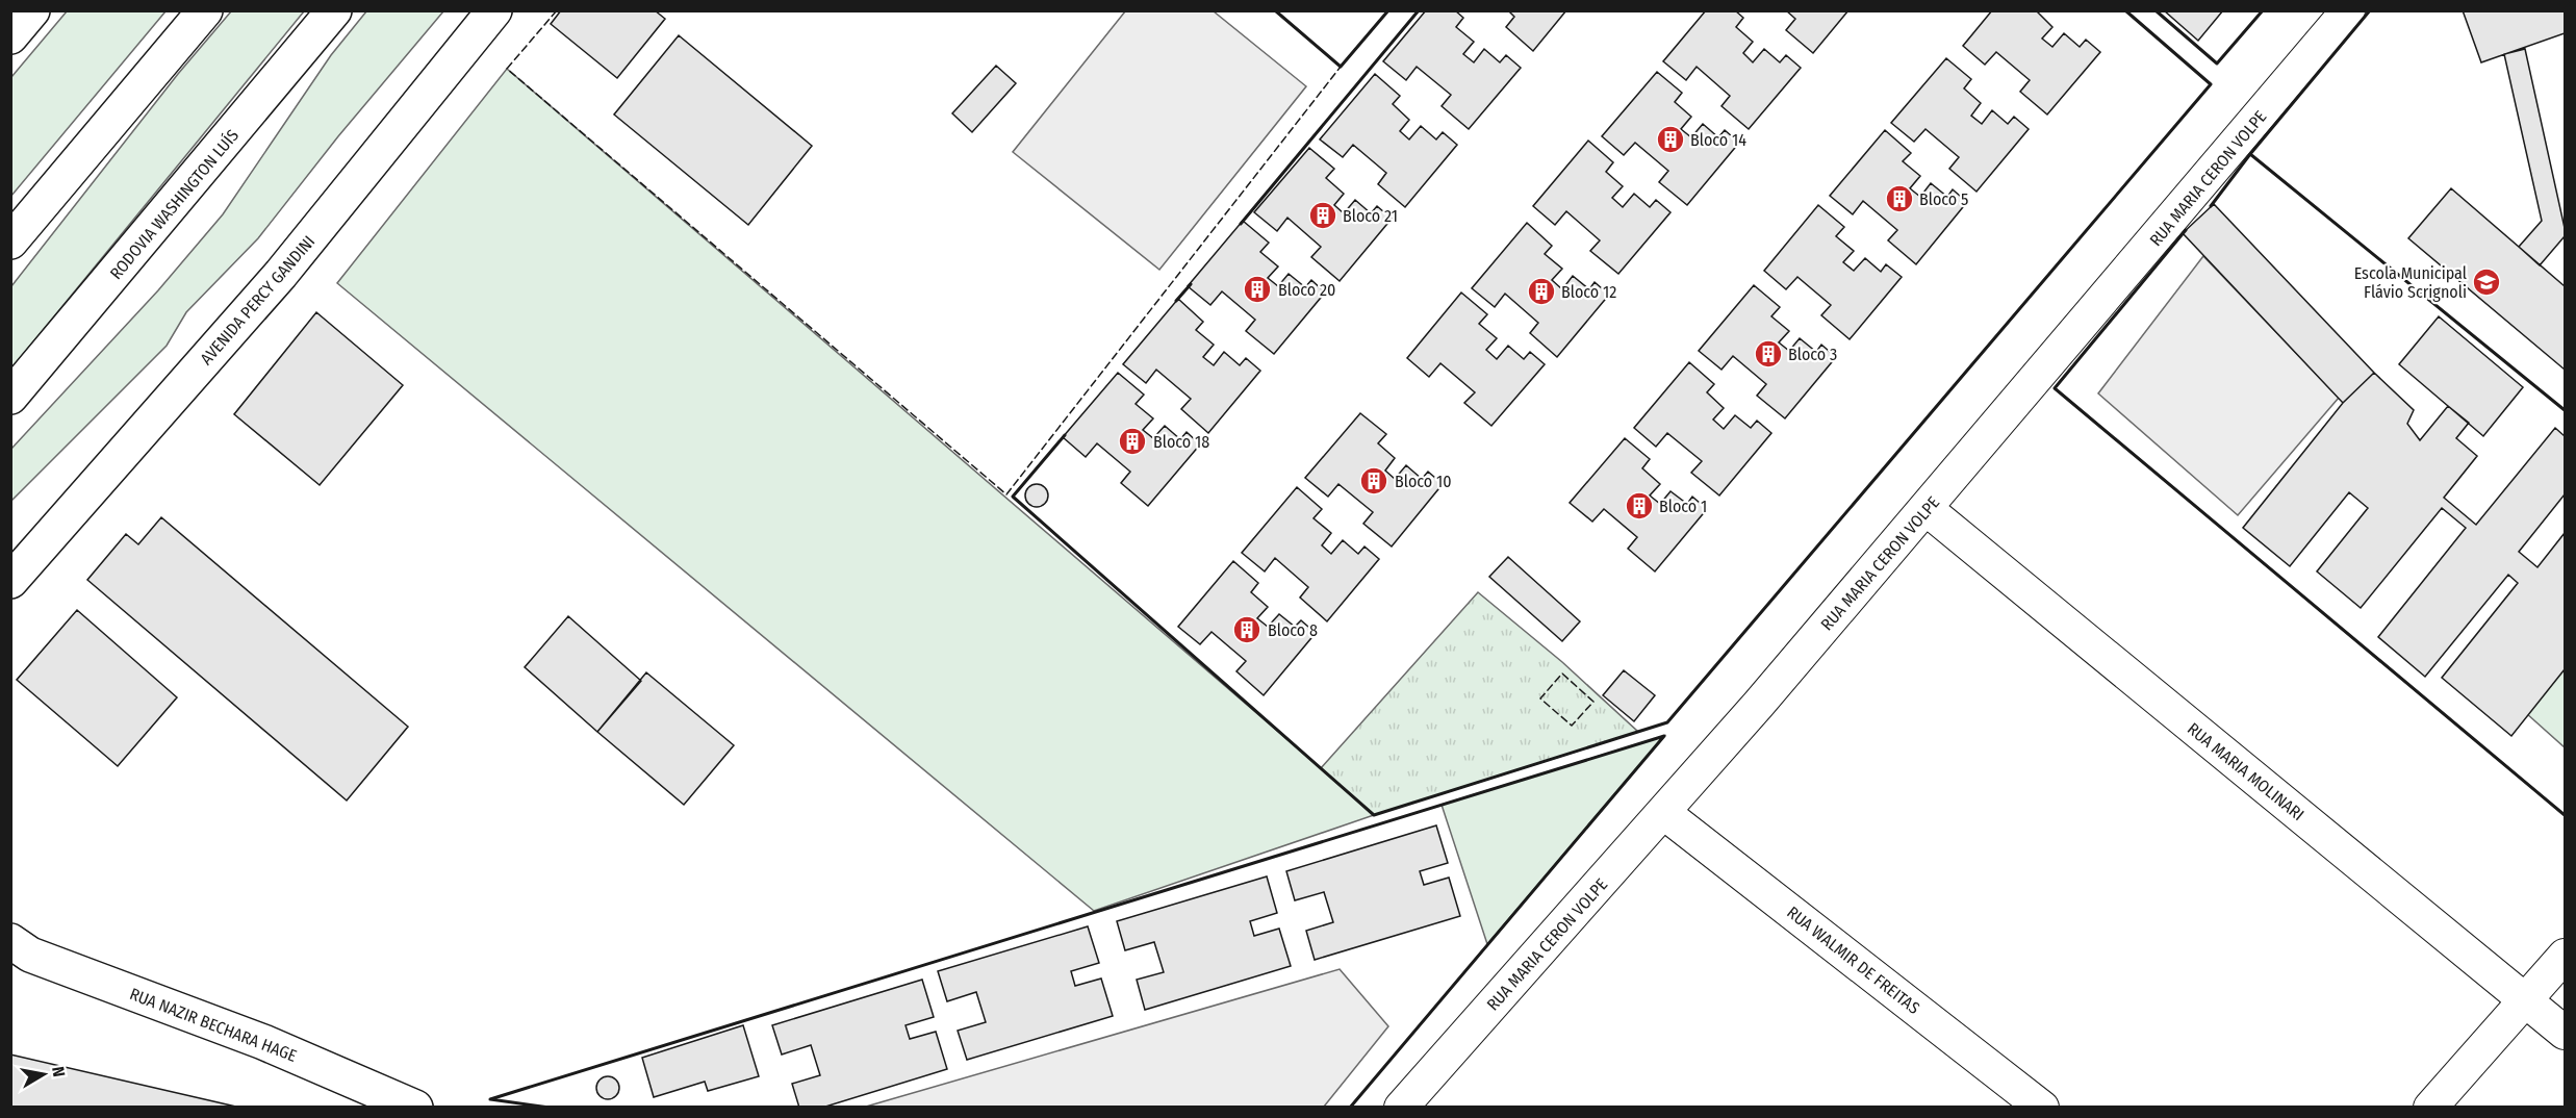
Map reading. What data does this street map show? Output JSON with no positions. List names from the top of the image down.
{
  "streets": {
    "main road": ["RODOVIA WASHINGTON LUÍS", "AVENIDA PERCY GANDINI", "RUA NAZIR BECHARA HAGE"],
    "street": ["RUA MARIA CERON VOLPE", "RUA MARIA MOLINARI", "RUA WALMIR DE FREITAS"]
  },
  "crossings": [
    ["RUA MARIA CERON VOLPE", "RUA MARIA MOLINARI"],
    ["RUA MARIA CERON VOLPE", "RUA WALMIR DE FREITAS"]
  ],
  "places": {
    "building": [
      "Bloco 14",
      "Bloco 5",
      "Bloco 21",
      "Bloco 20",
      "Bloco 12",
      "Bloco 3",
      "Bloco 18",
      "Bloco 10",
      "Bloco 1",
      "Bloco 8"
    ],
    "school or university": ["Escola Municipal Flávio Scrignoli"]
  },
  "north": "right"
}
